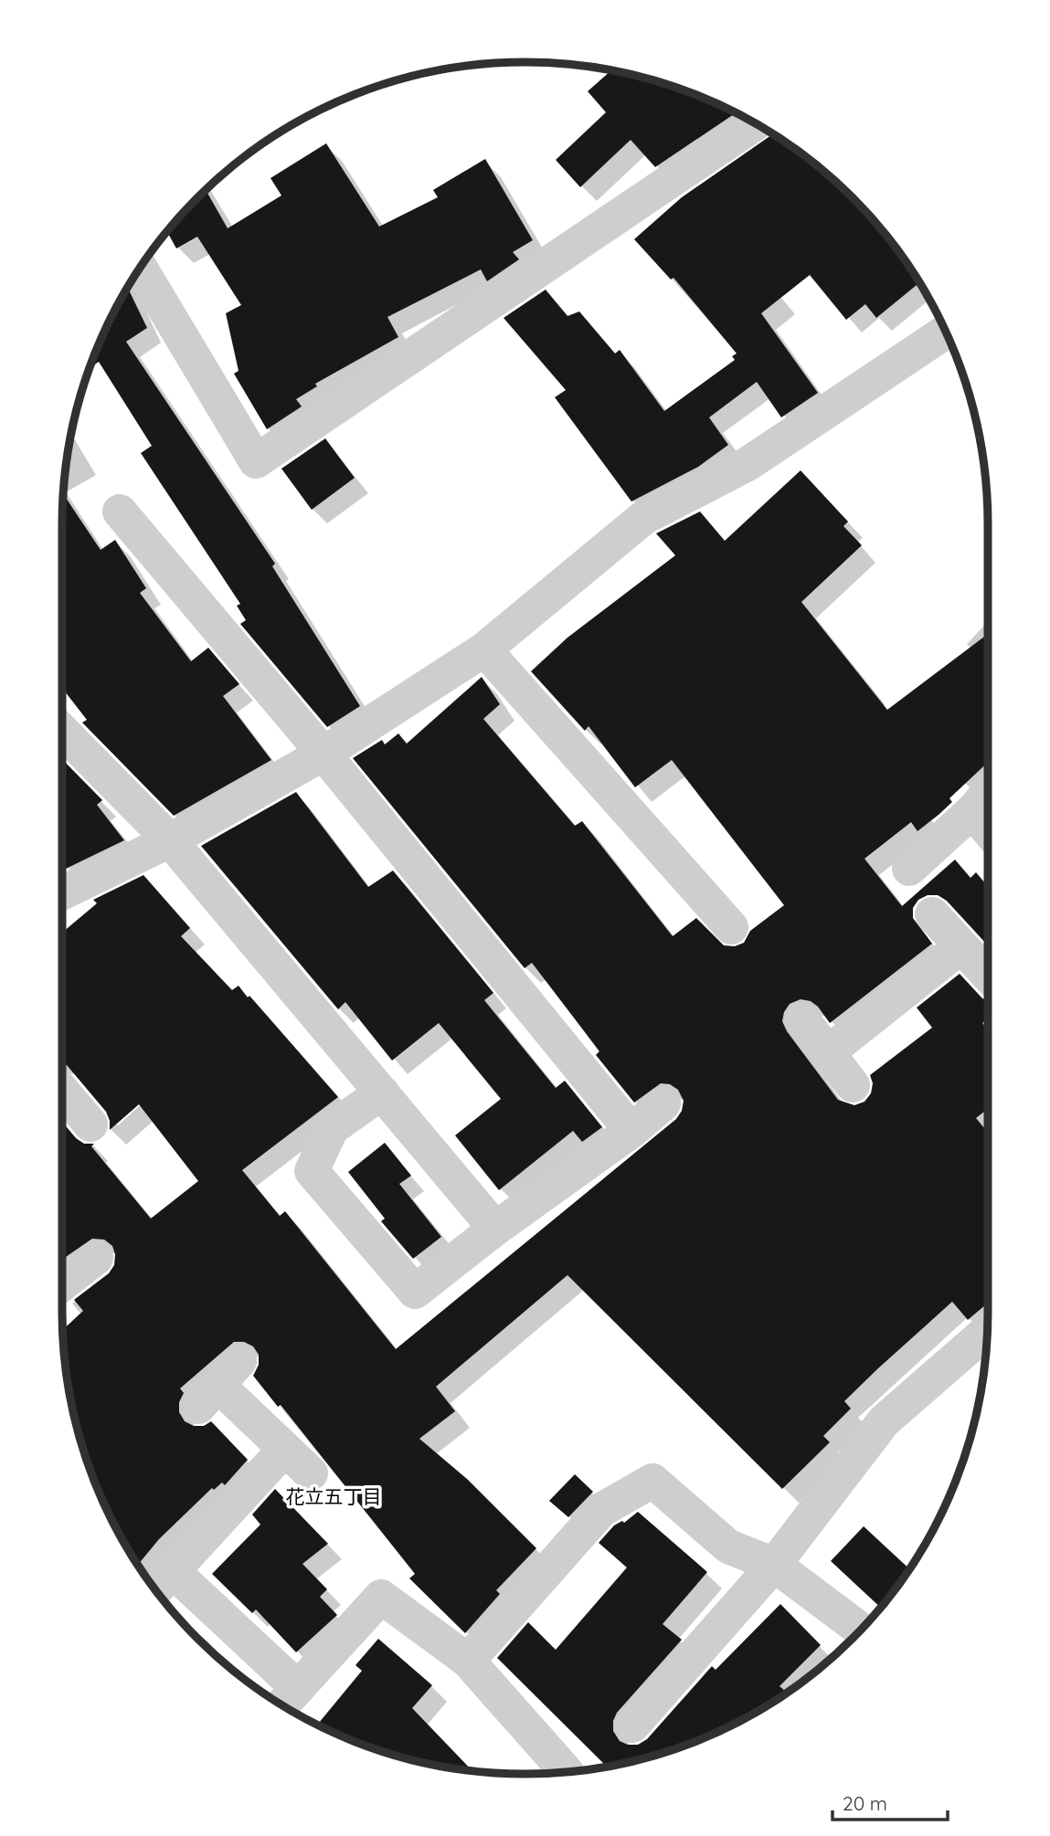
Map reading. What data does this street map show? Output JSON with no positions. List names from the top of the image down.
{
  "districts": ["花立五丁目"],
  "scale_bar": "20 m"
}
